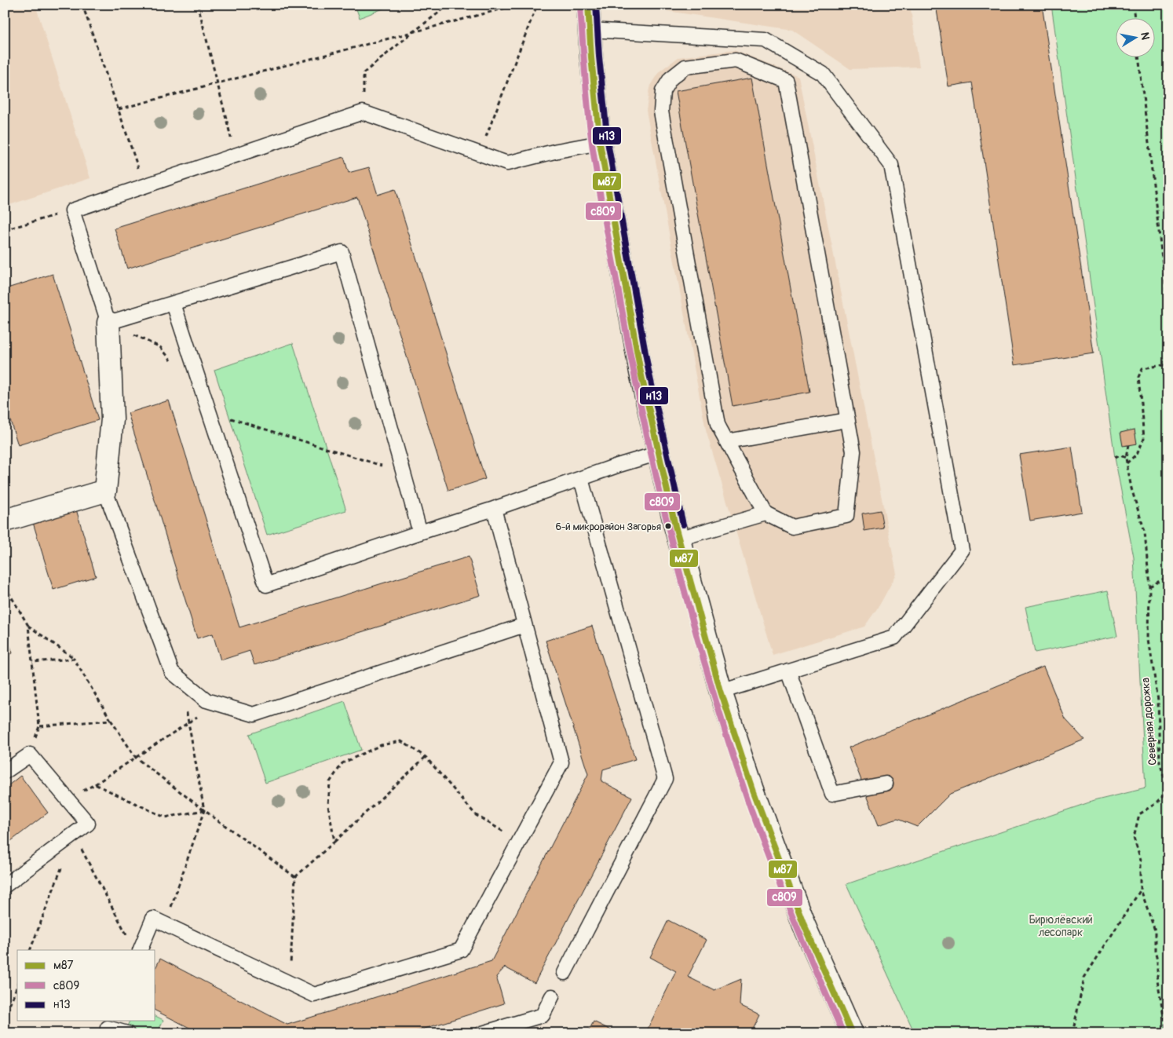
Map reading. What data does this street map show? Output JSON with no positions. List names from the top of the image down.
{
  "streets": {
    "path": ["Северная дорожка"]
  },
  "parks": ["Бирюлёвский лесопарк"],
  "places": ["6-й микрорайон Загорья"],
  "lines": ["transit line м87", "transit line н13", "transit line с809"],
  "legend": ["м87", "с809", "н13"],
  "north": "right"
}
